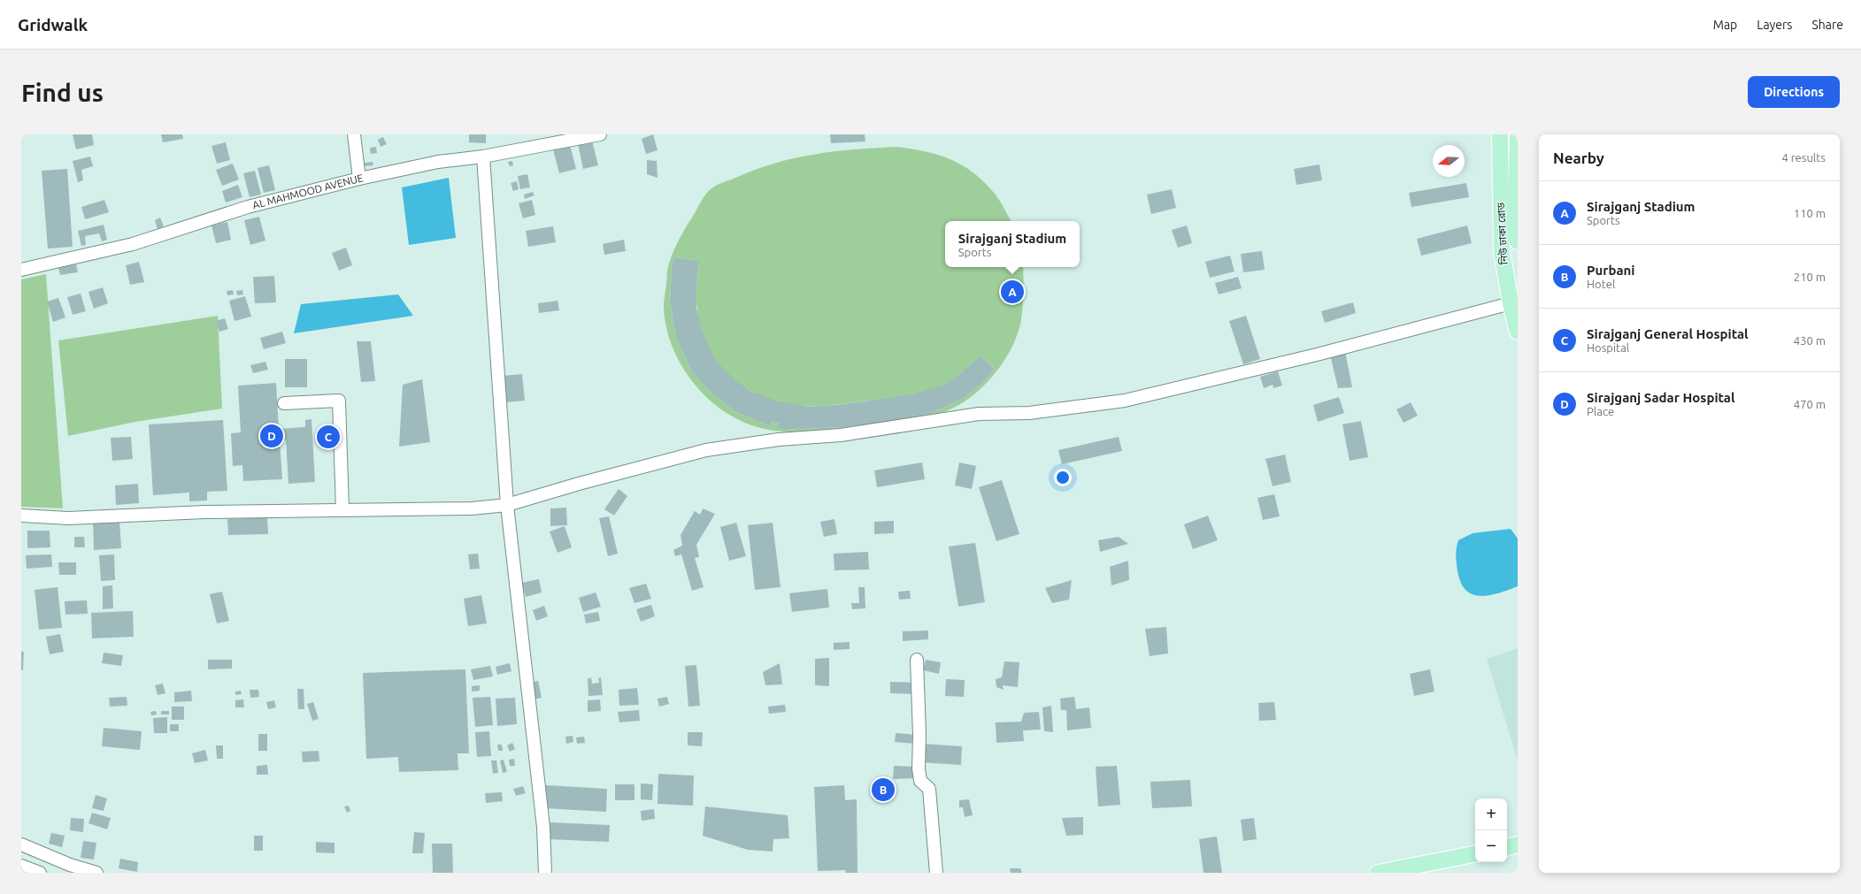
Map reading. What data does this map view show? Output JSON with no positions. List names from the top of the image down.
{
  "streets": {
    "main road": ["নিউ ঢাকা রোড"],
    "street": ["AL MAHMOOD AVENUE"]
  },
  "north": "left",
  "page": {
    "header": "Gridwalk",
    "nav": ["Map", "Layers", "Share"],
    "buttons": "Directions",
    "title": "Find us",
    "heading": ["Nearby", "4 results"],
    "list": [
      {
        "mark": "A",
        "name": "Sirajganj Stadium",
        "note": "Sports",
        "value": "110 m"
      },
      {
        "mark": "B",
        "name": "Purbani",
        "note": "Hotel",
        "value": "210 m"
      },
      {
        "mark": "C",
        "name": "Sirajganj General Hospital",
        "note": "Hospital",
        "value": "430 m"
      },
      {
        "mark": "D",
        "name": "Sirajganj Sadar Hospital",
        "note": "Place",
        "value": "470 m"
      }
    ],
    "popup": ["Sirajganj Stadium", "Sports"],
    "pins": [
      "A",
      "D",
      "C",
      "B"
    ],
    "map_buttons": ["+", "−"]
  }
}
